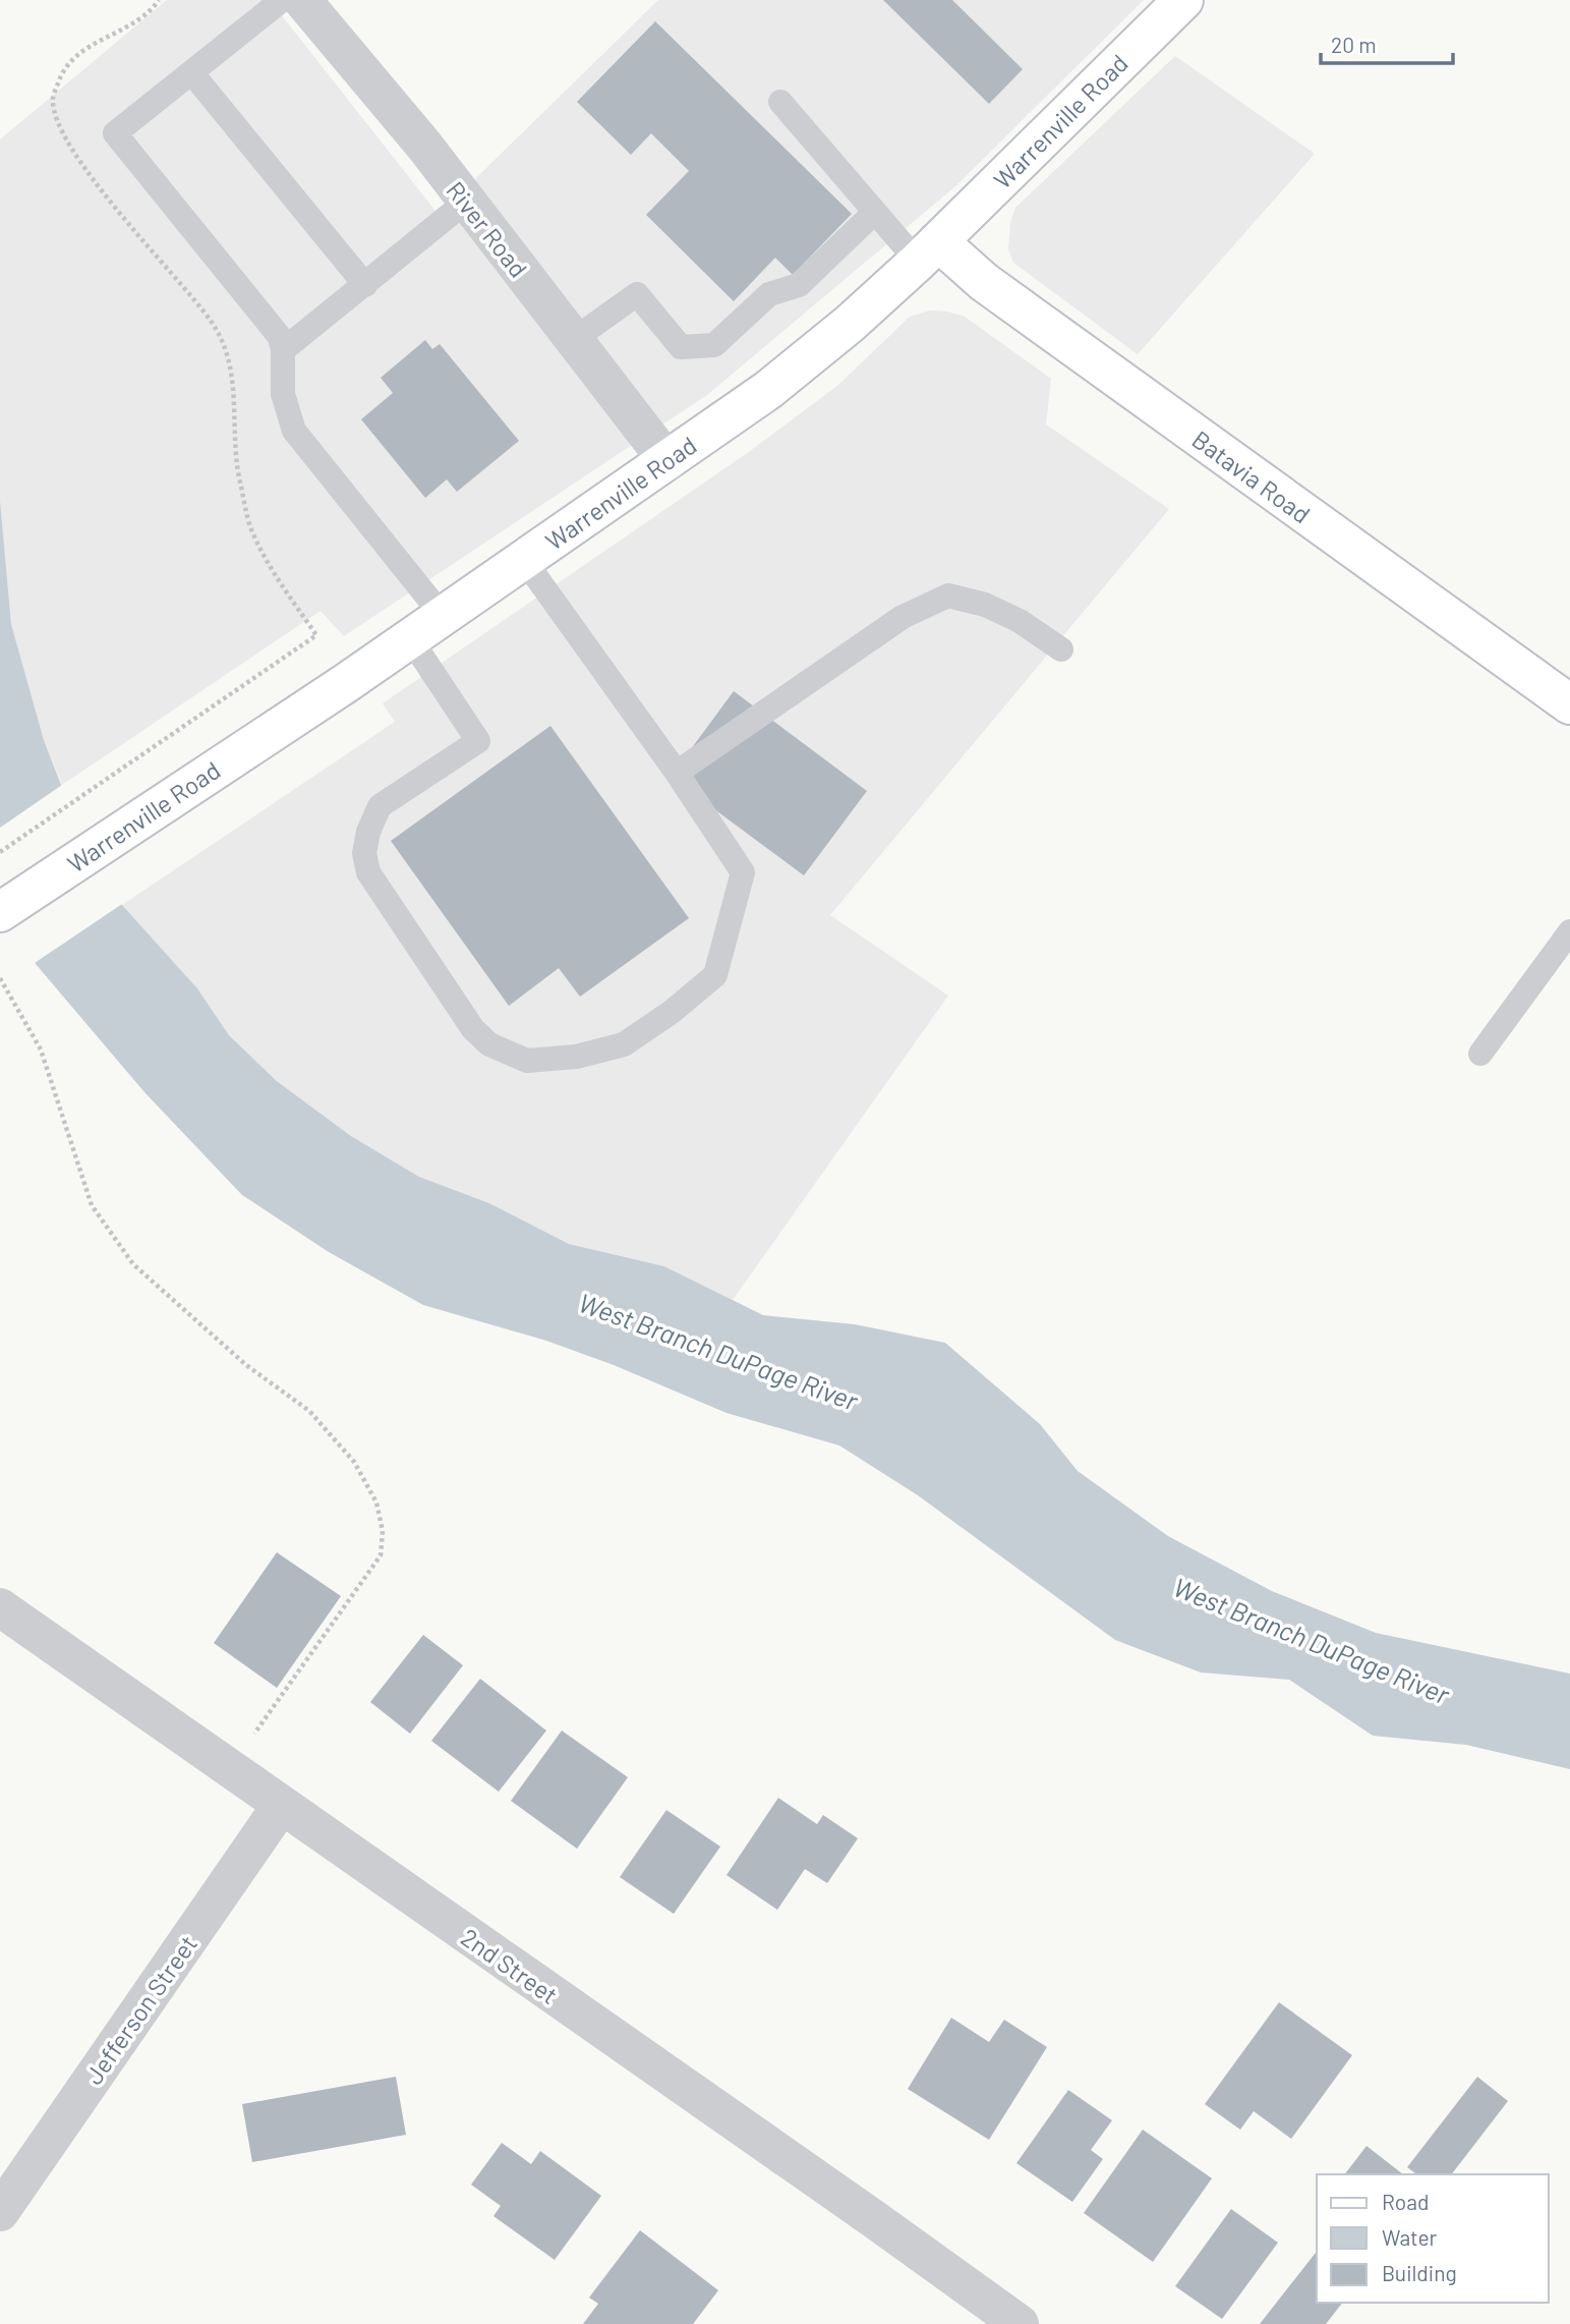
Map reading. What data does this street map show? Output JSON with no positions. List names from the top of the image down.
{
  "streets": {
    "main road": ["Warrenville Road", "Batavia Road"],
    "street": ["River Road", "2nd Street", "Jefferson Street"]
  },
  "crossings": [
    ["Warrenville Road", "River Road"],
    ["Warrenville Road", "Batavia Road"],
    ["2nd Street", "Jefferson Street"]
  ],
  "water": ["West Branch DuPage River"],
  "legend": ["Road", "Water", "Building"],
  "scale_bar": "20 m"
}
